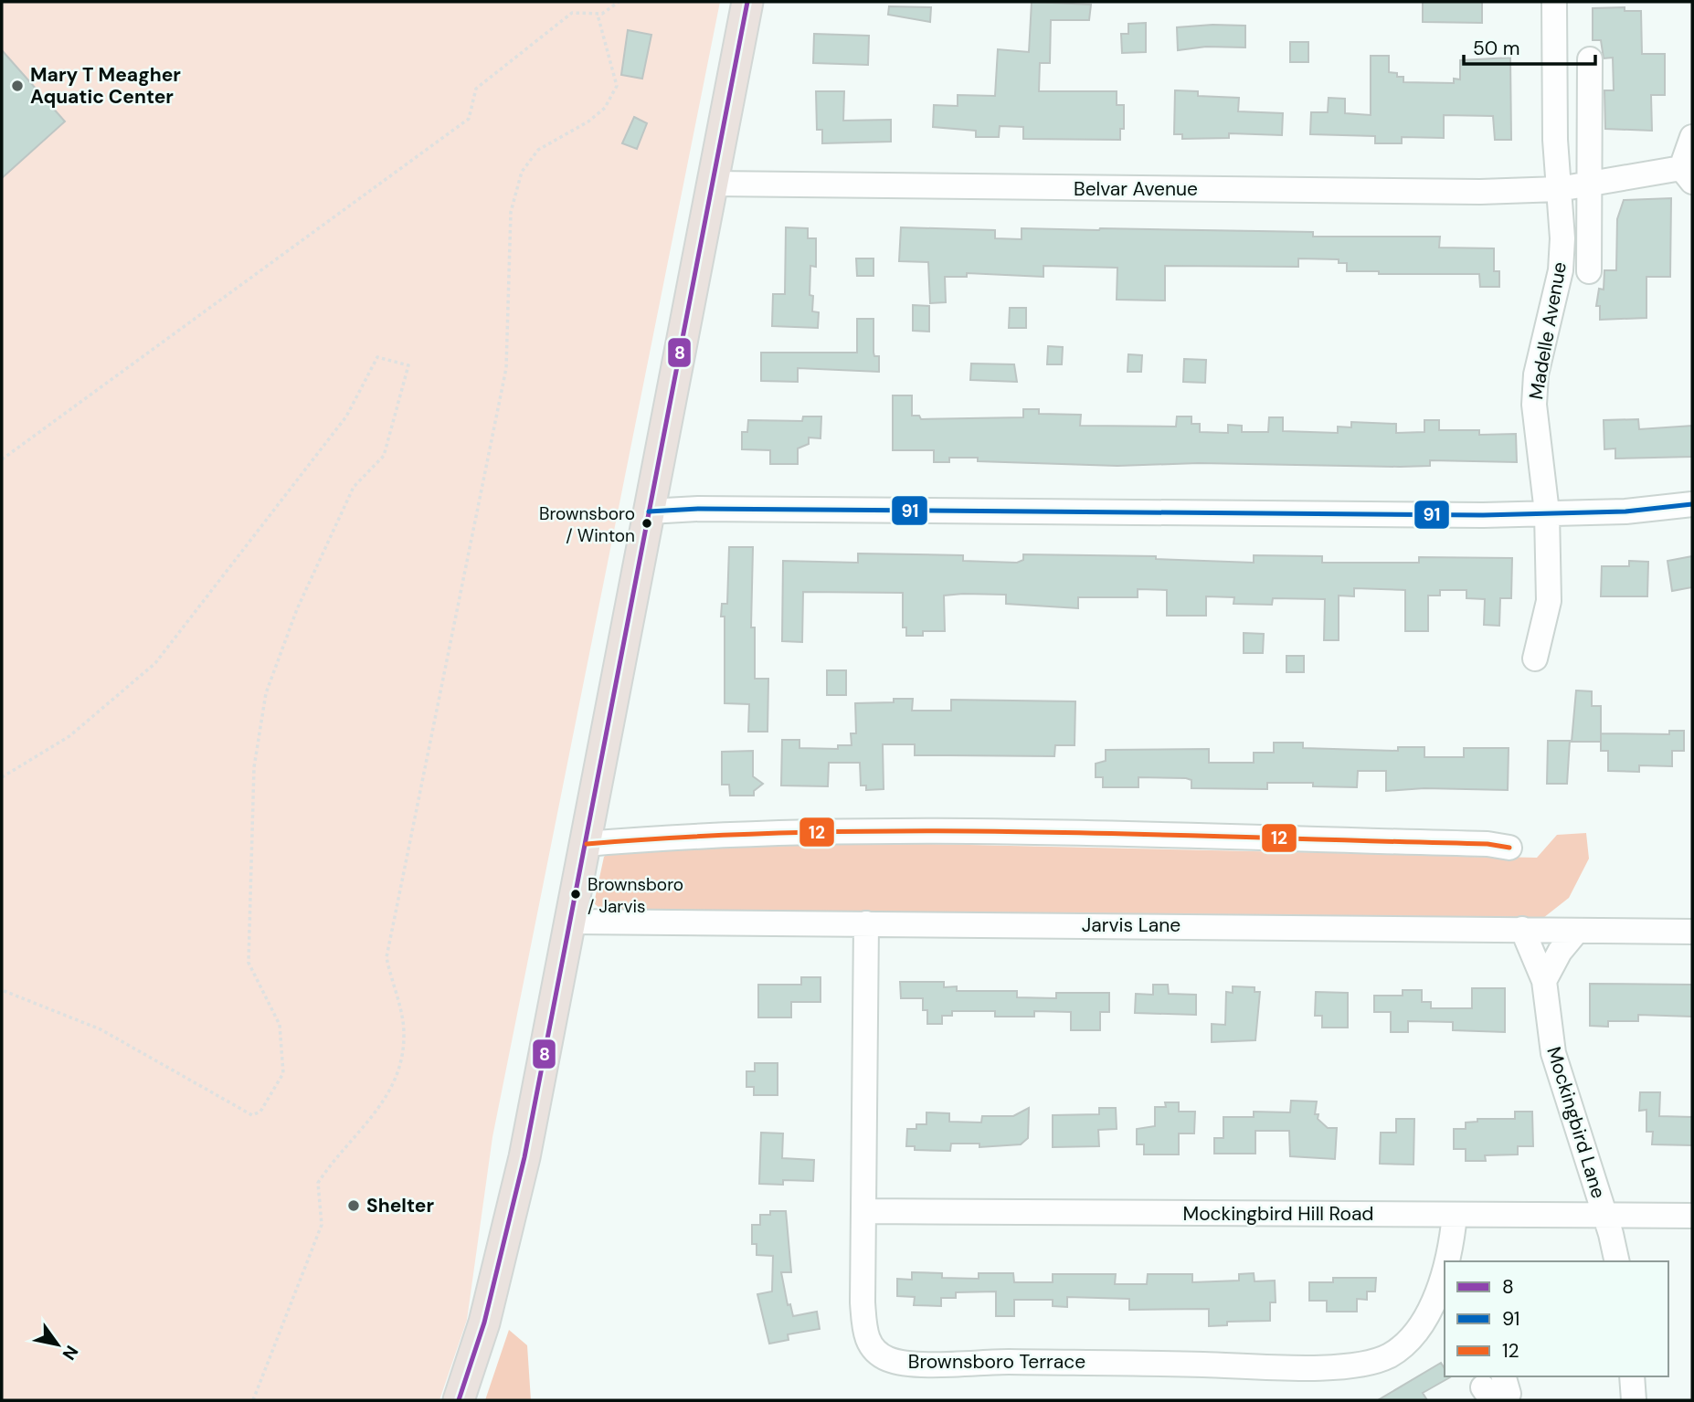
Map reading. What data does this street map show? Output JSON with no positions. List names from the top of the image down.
{
  "streets": {
    "street": [
      "Belvar Avenue",
      "Madelle Avenue",
      "Jarvis Lane",
      "Mockingbird Lane",
      "Mockingbird Hill Road",
      "Brownsboro Terrace"
    ]
  },
  "crossings": [
    ["Belvar Avenue", "Madelle Avenue"],
    ["Jarvis Lane", "Mockingbird Lane"],
    ["Jarvis Lane", "Brownsboro Terrace"],
    ["Mockingbird Lane", "Mockingbird Hill Road"],
    ["Mockingbird Hill Road", "Brownsboro Terrace"]
  ],
  "places": [
    "Mary T Meagher Aquatic Center",
    "Brownsboro / Winton",
    "Brownsboro / Jarvis",
    "Shelter"
  ],
  "lines": ["transit line 8", "transit line 91", "transit line 12"],
  "legend": ["8", "91", "12"],
  "scale_bar": "50 m",
  "north": "bottom right"
}
